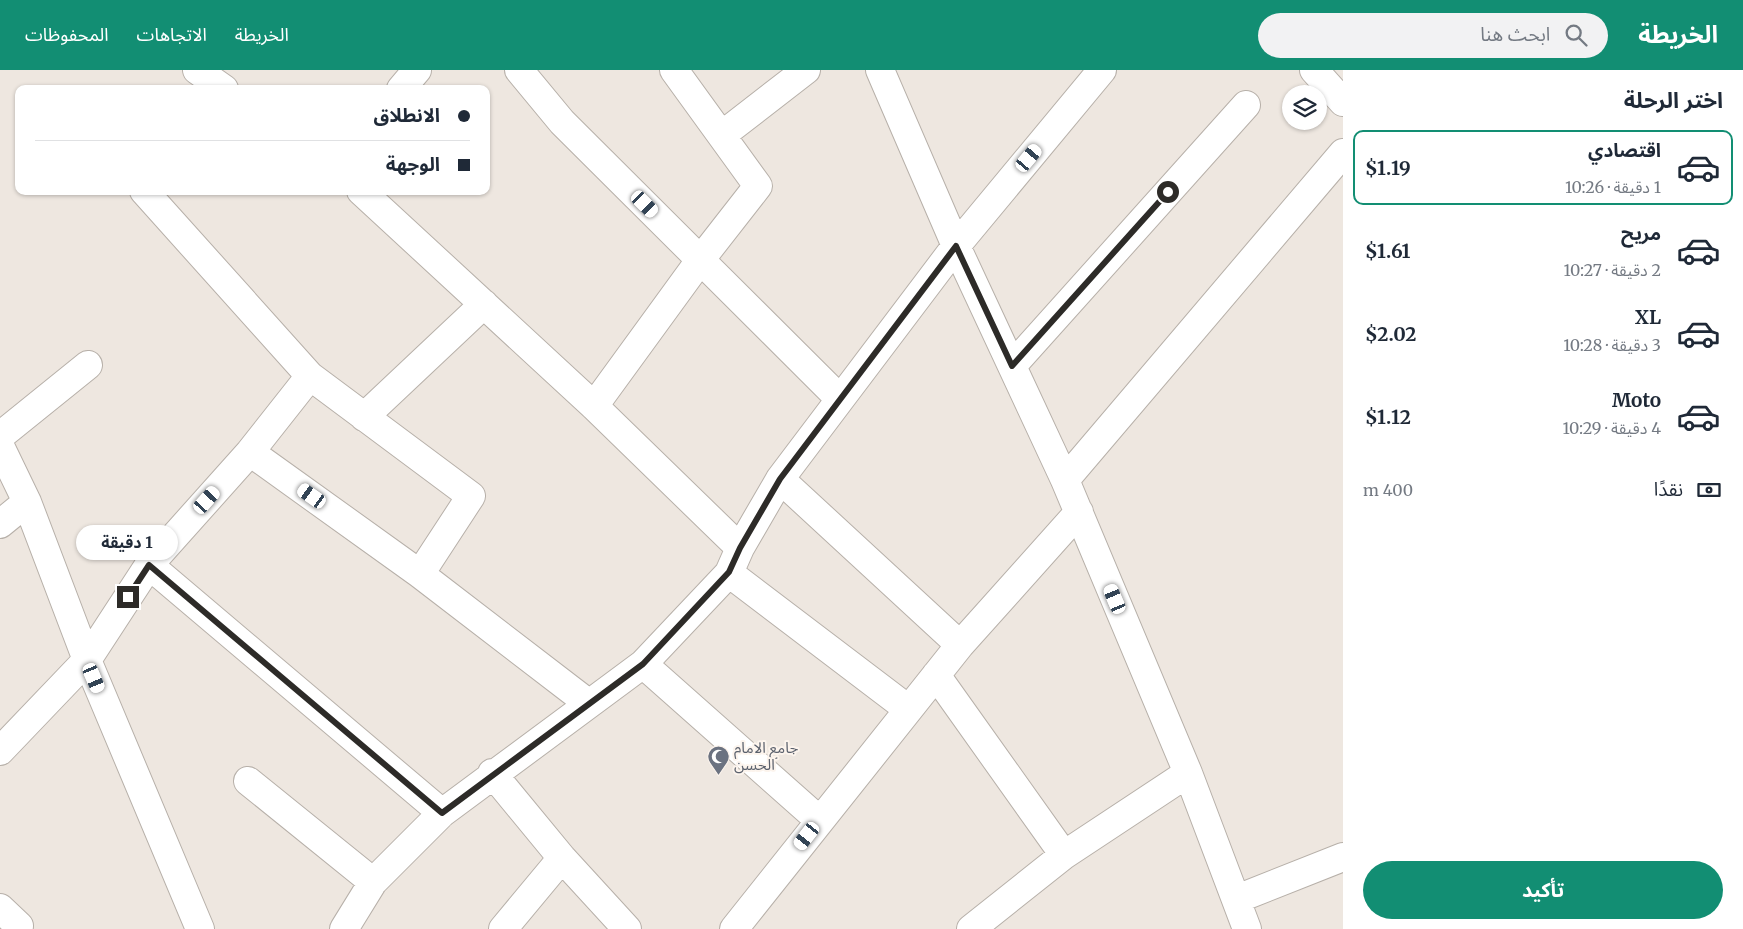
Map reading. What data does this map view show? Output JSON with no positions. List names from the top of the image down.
{
  "places": {
    "mosque": ["جامع الامام الحسن"]
  },
  "page": {
    "header": "الخريطة",
    "search": "ابحث هنا",
    "nav": ["الخريطة", "الاتجاهات", "المحفوظات"],
    "heading": "اختر الرحلة",
    "banner": ["الانطلاق", "الوجهة"],
    "list": [
      {
        "name": "اقتصادي",
        "note": "1 دقيقة · 10:26",
        "value": "$1.19"
      },
      {
        "name": "مريح",
        "note": "2 دقيقة · 10:27",
        "value": "$1.61"
      },
      {
        "name": "XL",
        "note": "3 دقيقة · 10:28",
        "value": "$2.02"
      },
      {
        "name": "Moto",
        "note": "4 دقيقة · 10:29",
        "value": "$1.12"
      }
    ],
    "pay": ["نقدًا", "400 m"],
    "bubble": "1 دقيقة",
    "buttons": "تأكيد"
  }
}
